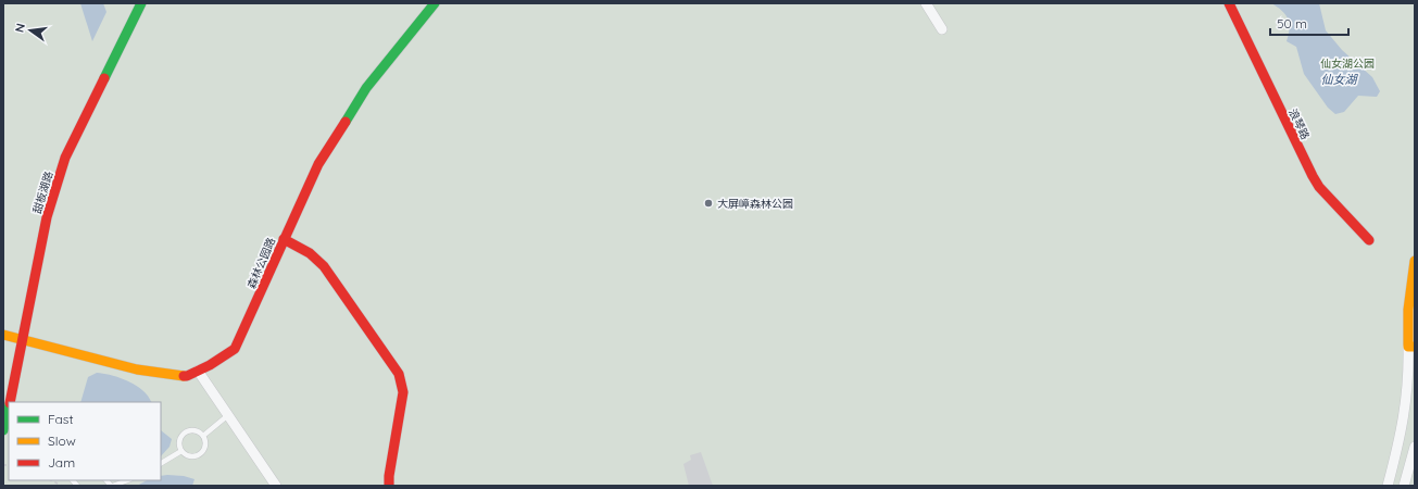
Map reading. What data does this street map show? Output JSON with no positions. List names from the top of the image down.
{
  "streets": {
    "street": ["浪琴路", "甜板湖路", "森林公园路"]
  },
  "crossings": [
    ["甜板湖路", "森林公园路"]
  ],
  "water": ["仙女湖"],
  "parks": ["仙女湖公园"],
  "places": ["大屏嶂森林公园"],
  "legend": ["Fast", "Slow", "Jam"],
  "scale_bar": "50 m",
  "north": "left"
}
